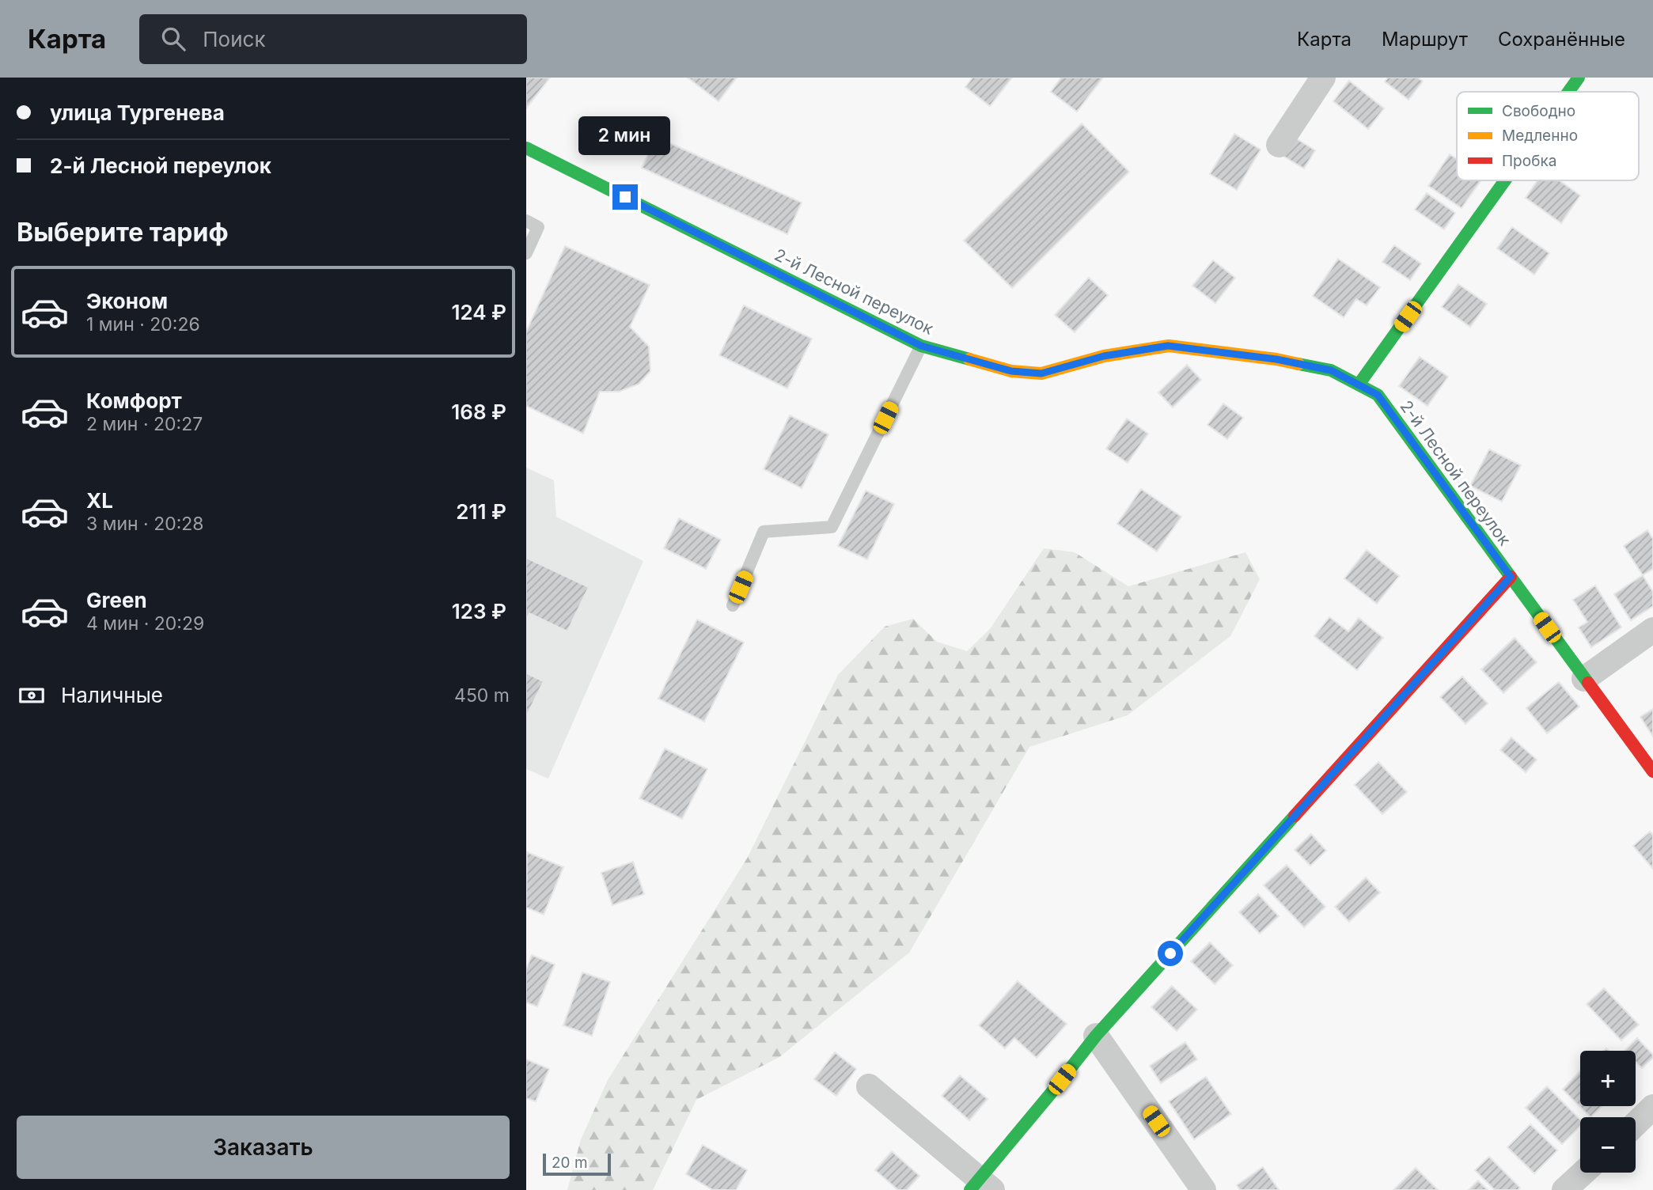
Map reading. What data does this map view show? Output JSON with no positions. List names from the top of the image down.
{
  "streets": {
    "street": ["2-й Лесной переулок"]
  },
  "legend": ["Свободно", "Медленно", "Пробка"],
  "scale_bar": "20 m",
  "page": {
    "header": "Карта",
    "search": "Поиск",
    "nav": ["Карта", "Маршрут", "Сохранённые"],
    "banner": ["улица Тургенева", "2-й Лесной переулок"],
    "bubble": "2 мин",
    "heading": "Выберите тариф",
    "list": [
      {
        "name": "Эконом",
        "note": "1 мин · 20:26",
        "value": "124 ₽"
      },
      {
        "name": "Комфорт",
        "note": "2 мин · 20:27",
        "value": "168 ₽"
      },
      {
        "name": "XL",
        "note": "3 мин · 20:28",
        "value": "211 ₽"
      },
      {
        "name": "Green",
        "note": "4 мин · 20:29",
        "value": "123 ₽"
      }
    ],
    "pay": ["Наличные", "450 m"],
    "map_buttons": ["+", "−"],
    "buttons": "Заказать",
    "scale": "20 m"
  }
}
